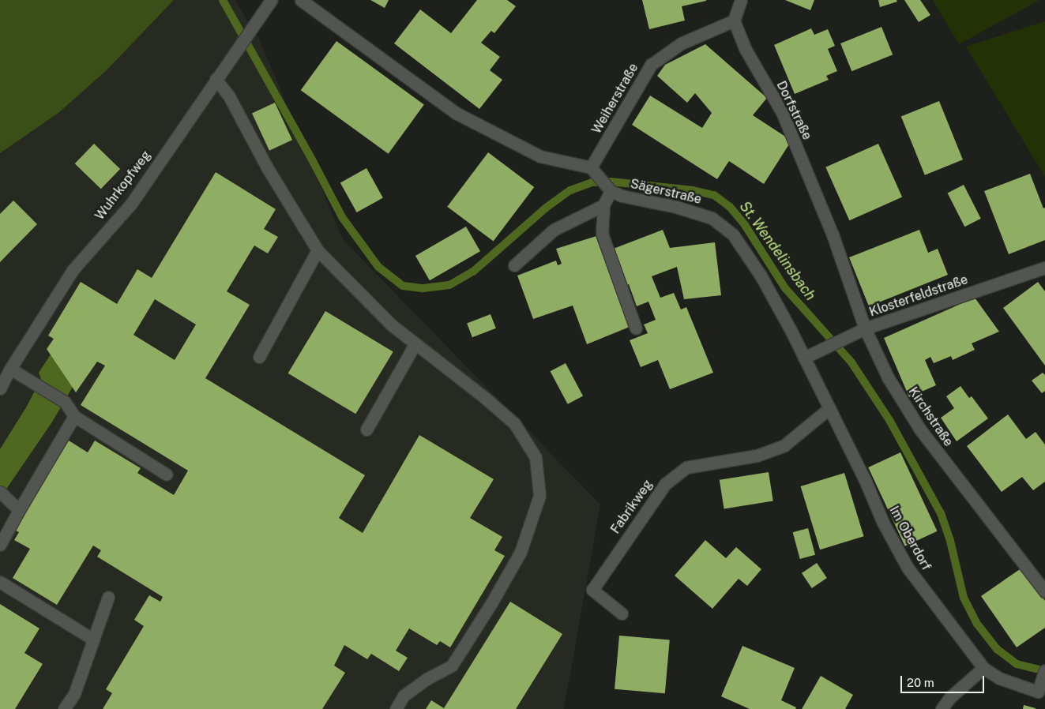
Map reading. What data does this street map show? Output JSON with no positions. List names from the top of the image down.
{
  "streets": {
    "street": [
      "Weiherstraße",
      "Dorfstraße",
      "Wuhrkopfweg",
      "Sägerstraße",
      "Klosterfeldstraße",
      "Kirchstraße",
      "Fabrikweg",
      "Im Oberdorf"
    ]
  },
  "crossings": [
    ["Weiherstraße", "Dorfstraße"],
    ["Weiherstraße", "Sägerstraße"],
    ["Dorfstraße", "Kirchstraße"],
    ["Sägerstraße", "Klosterfeldstraße"],
    ["Sägerstraße", "Im Oberdorf"],
    ["Klosterfeldstraße", "Kirchstraße"],
    ["Klosterfeldstraße", "Im Oberdorf"],
    ["Fabrikweg", "Im Oberdorf"]
  ],
  "water": ["St. Wendelinsbach"],
  "scale_bar": "20 m"
}
